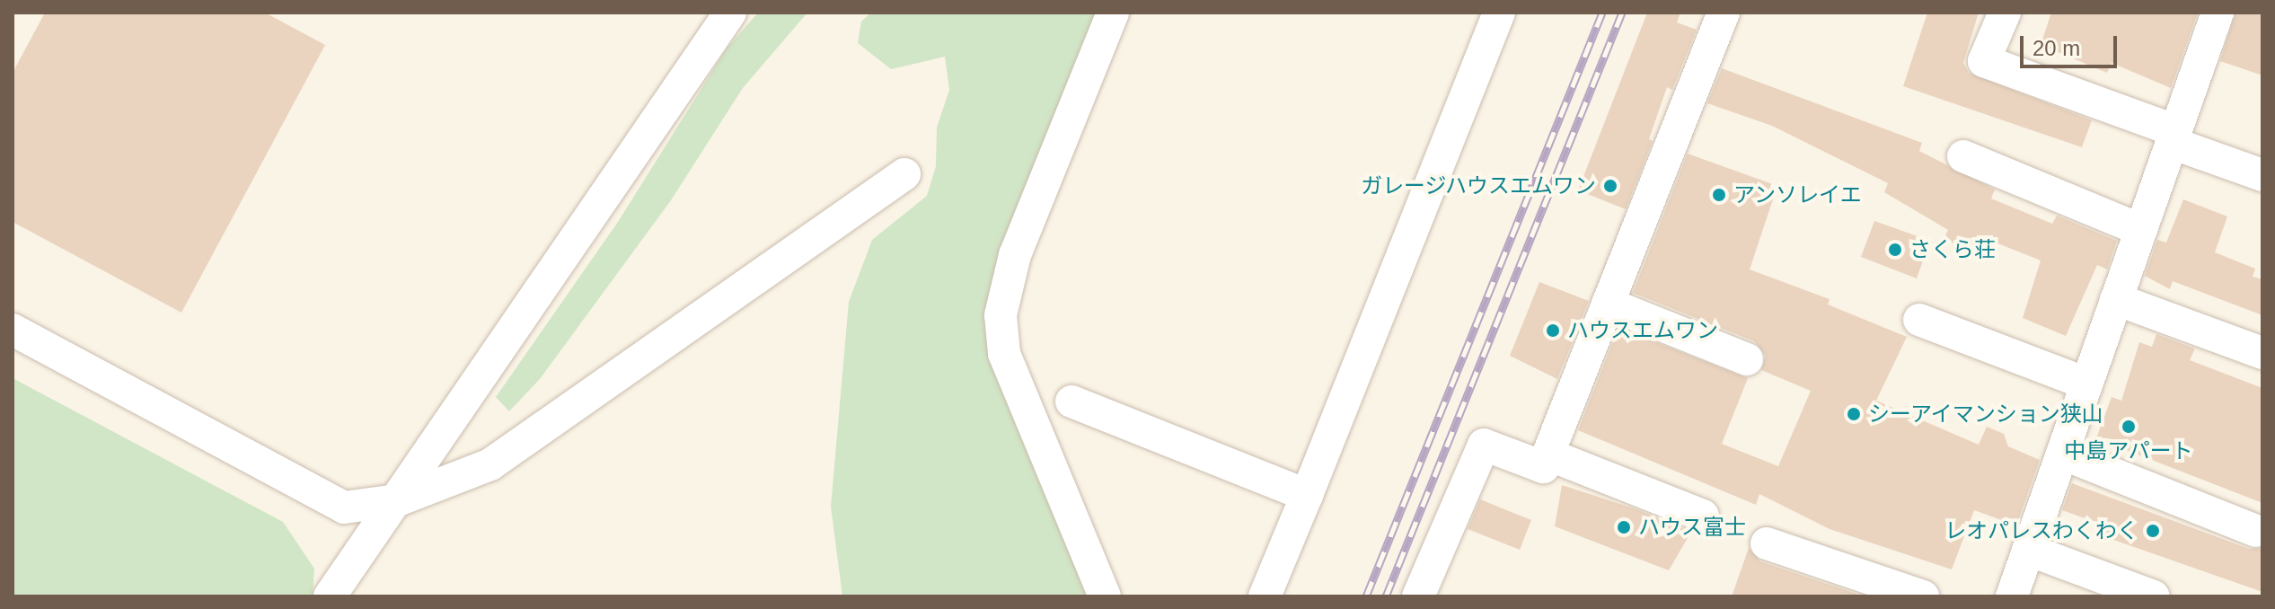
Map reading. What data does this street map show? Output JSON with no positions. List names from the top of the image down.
{
  "places": [
    "ガレージハウスエムワン",
    "アンソレイエ",
    "さくら荘",
    "ハウスエムワン",
    "シーアイマンション狭山",
    "中島アパート",
    "ハウス富士",
    "レオパレスわくわく"
  ],
  "scale_bar": "20 m"
}
